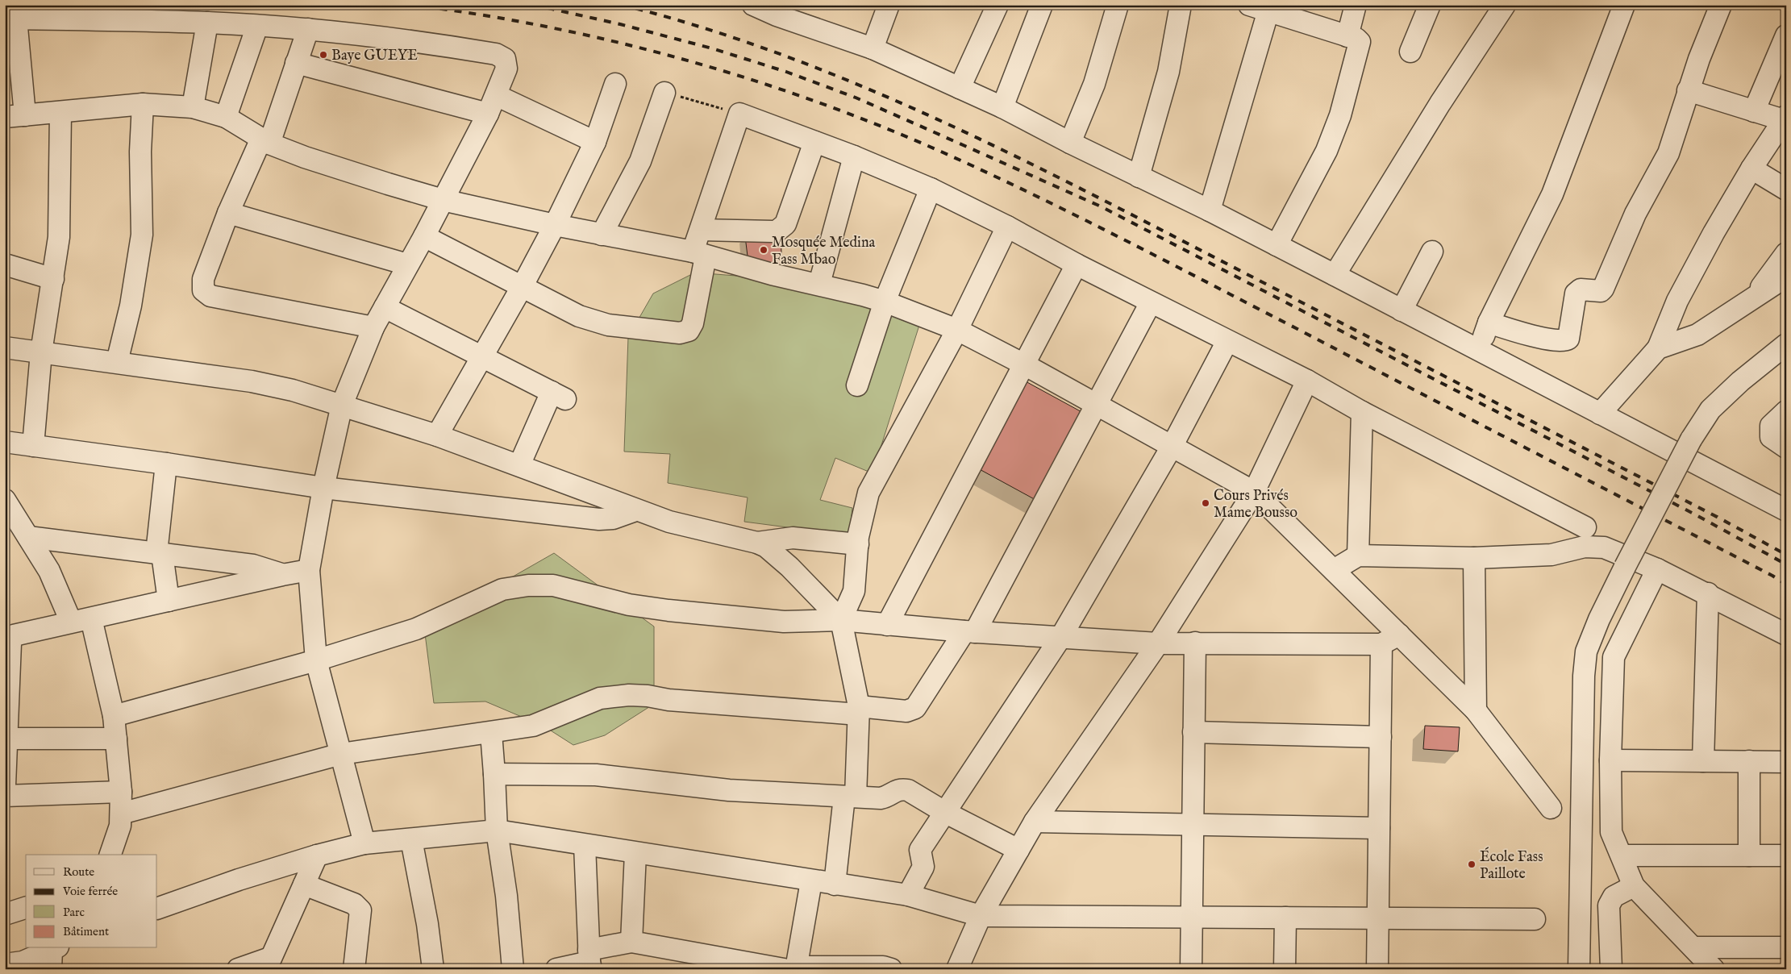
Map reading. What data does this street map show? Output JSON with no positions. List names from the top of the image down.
{
  "places": [
    "Baye GUEYE",
    "Mosquée Medina Fass Mbao",
    "Cours Privés Mame Bousso",
    "École Fass Paillote"
  ],
  "legend": [
    "Route",
    "Voie ferrée",
    "Parc",
    "Bâtiment"
  ]
}
